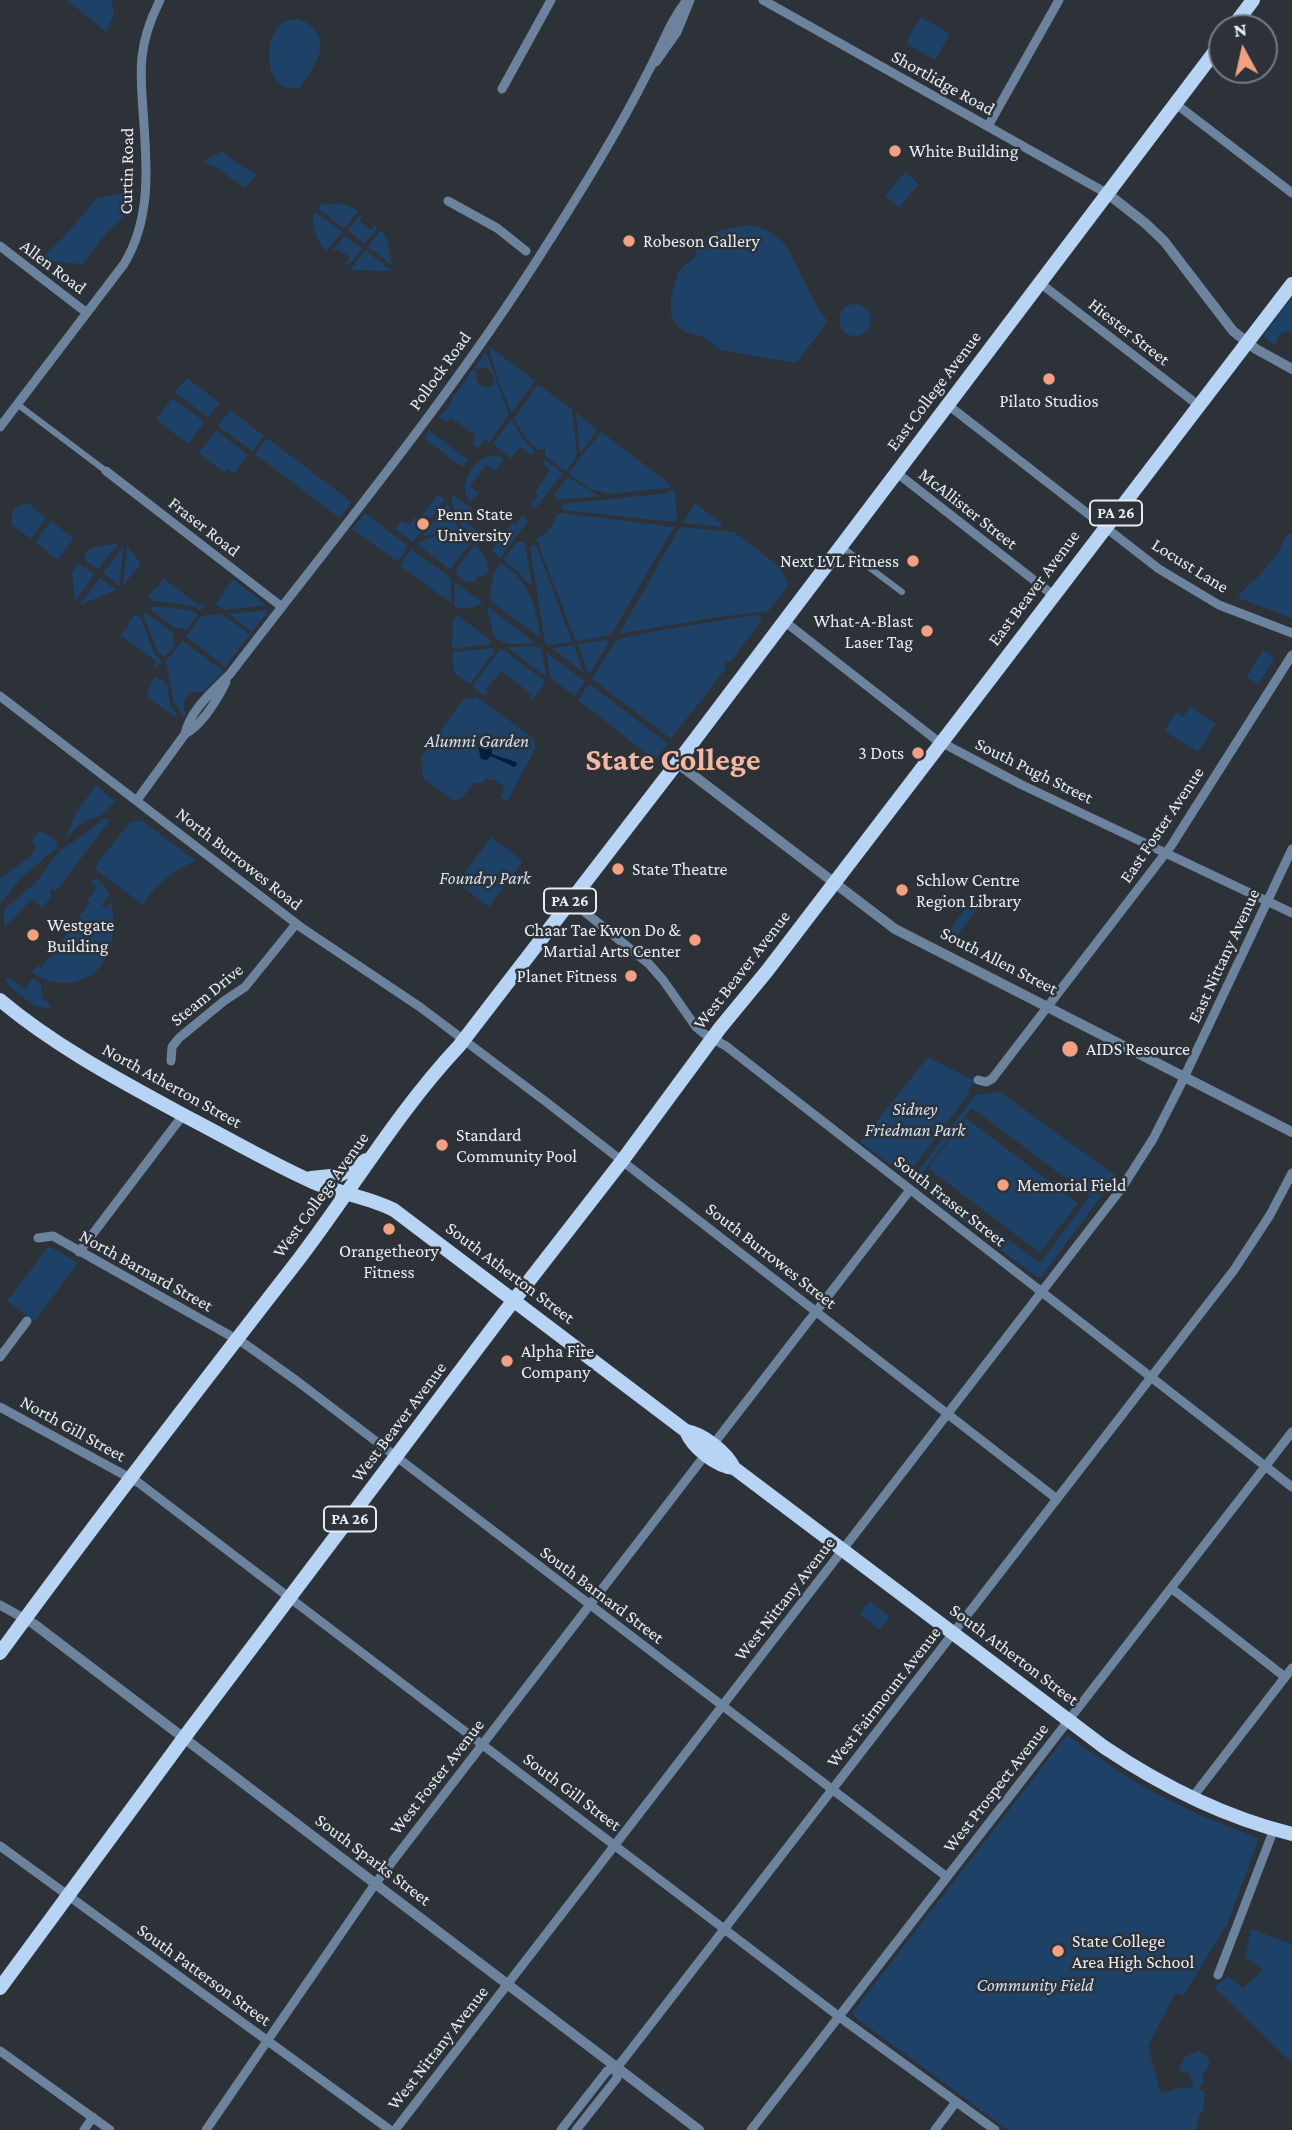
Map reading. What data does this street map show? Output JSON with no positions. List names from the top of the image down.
{
  "streets": {
    "main road": [
      "East College Avenue",
      "PA 26",
      "East Beaver Avenue",
      "West Beaver Avenue",
      "North Atherton Street",
      "West College Avenue",
      "South Atherton Street"
    ],
    "street": [
      "Shortlidge Road",
      "Curtin Road",
      "Allen Road",
      "Hiester Street",
      "Pollock Road",
      "McAllister Street",
      "Fraser Road",
      "Locust Lane",
      "South Pugh Street",
      "East Foster Avenue",
      "North Burrowes Road",
      "East Nittany Avenue",
      "South Allen Street",
      "Steam Drive",
      "South Fraser Street",
      "South Burrowes Street",
      "North Barnard Street",
      "North Gill Street",
      "South Barnard Street",
      "West Nittany Avenue",
      "West Fairmount Avenue",
      "West Foster Avenue",
      "West Prospect Avenue",
      "South Gill Street",
      "South Sparks Street",
      "South Patterson Street"
    ]
  },
  "crossings": [
    ["Shortlidge Road", "East College Avenue"],
    ["Curtin Road", "Allen Road"],
    ["Hiester Street", "East College Avenue"],
    ["Hiester Street", "East Beaver Avenue"],
    ["Pollock Road", "Fraser Road"],
    ["Pollock Road", "North Burrowes Road"],
    ["East College Avenue", "McAllister Street"],
    ["East College Avenue", "Locust Lane"],
    ["East College Avenue", "South Pugh Street"],
    ["East College Avenue", "South Allen Street"],
    ["East College Avenue", "West College Avenue"],
    ["McAllister Street", "East Beaver Avenue"],
    ["Locust Lane", "East Beaver Avenue"],
    ["East Beaver Avenue", "South Pugh Street"],
    ["East Beaver Avenue", "South Allen Street"],
    ["East Beaver Avenue", "West Beaver Avenue"],
    ["South Pugh Street", "East Foster Avenue"],
    ["South Pugh Street", "East Nittany Avenue"],
    ["East Foster Avenue", "South Allen Street"],
    ["North Burrowes Road", "Steam Drive"],
    ["North Burrowes Road", "West College Avenue"],
    ["North Burrowes Road", "South Burrowes Street"],
    ["East Nittany Avenue", "South Allen Street"],
    ["East Nittany Avenue", "West Nittany Avenue"],
    ["South Allen Street", "West Beaver Avenue"],
    ["South Allen Street", "West College Avenue"],
    ["South Allen Street", "West Nittany Avenue"],
    ["West Beaver Avenue", "South Fraser Street"],
    ["West Beaver Avenue", "South Burrowes Street"],
    ["West Beaver Avenue", "South Atherton Street"],
    ["West Beaver Avenue", "South Barnard Street"],
    ["West Beaver Avenue", "South Gill Street"],
    ["West Beaver Avenue", "South Sparks Street"],
    ["West Beaver Avenue", "South Patterson Street"],
    ["North Atherton Street", "West College Avenue"],
    ["North Atherton Street", "South Atherton Street"],
    ["West College Avenue", "South Fraser Street"],
    ["West College Avenue", "South Burrowes Street"],
    ["West College Avenue", "North Barnard Street"],
    ["West College Avenue", "South Atherton Street"],
    ["West College Avenue", "North Gill Street"],
    ["West College Avenue", "South Barnard Street"],
    ["West College Avenue", "South Gill Street"],
    ["West College Avenue", "South Sparks Street"],
    ["South Fraser Street", "West Nittany Avenue"],
    ["South Fraser Street", "West Fairmount Avenue"],
    ["South Fraser Street", "West Foster Avenue"],
    ["South Fraser Street", "West Prospect Avenue"],
    ["South Burrowes Street", "West Nittany Avenue"],
    ["South Burrowes Street", "West Fairmount Avenue"],
    ["South Burrowes Street", "West Foster Avenue"],
    ["North Barnard Street", "South Barnard Street"],
    ["South Atherton Street", "West Nittany Avenue"],
    ["South Atherton Street", "West Fairmount Avenue"],
    ["South Atherton Street", "West Foster Avenue"],
    ["South Atherton Street", "West Prospect Avenue"],
    ["North Gill Street", "South Gill Street"],
    ["South Barnard Street", "West Nittany Avenue"],
    ["South Barnard Street", "West Fairmount Avenue"],
    ["South Barnard Street", "West Foster Avenue"],
    ["South Barnard Street", "West Prospect Avenue"],
    ["West Nittany Avenue", "South Gill Street"],
    ["West Nittany Avenue", "South Sparks Street"],
    ["West Nittany Avenue", "South Patterson Street"],
    ["West Fairmount Avenue", "South Gill Street"],
    ["West Fairmount Avenue", "South Sparks Street"],
    ["West Foster Avenue", "South Gill Street"],
    ["West Foster Avenue", "South Sparks Street"],
    ["West Foster Avenue", "South Patterson Street"],
    ["West Prospect Avenue", "South Gill Street"]
  ],
  "districts": ["State College"],
  "parks": [
    "Alumni Garden",
    "Foundry Park",
    "Sidney Friedman Park",
    "Community Field"
  ],
  "places": [
    "White Building",
    "Robeson Gallery",
    "Pilato Studios",
    "Penn State University",
    "Next LVL Fitness",
    "What-A-Blast Laser Tag",
    "3 Dots",
    "State Theatre",
    "Schlow Centre Region Library",
    "Westgate Building",
    "Chaar Tae Kwon Do & Martial Arts Center",
    "Planet Fitness",
    "AIDS Resource",
    "Standard Community Pool",
    "Memorial Field",
    "Orangetheory Fitness",
    "Alpha Fire Company",
    "State College Area High School"
  ],
  "north": "top"
}
